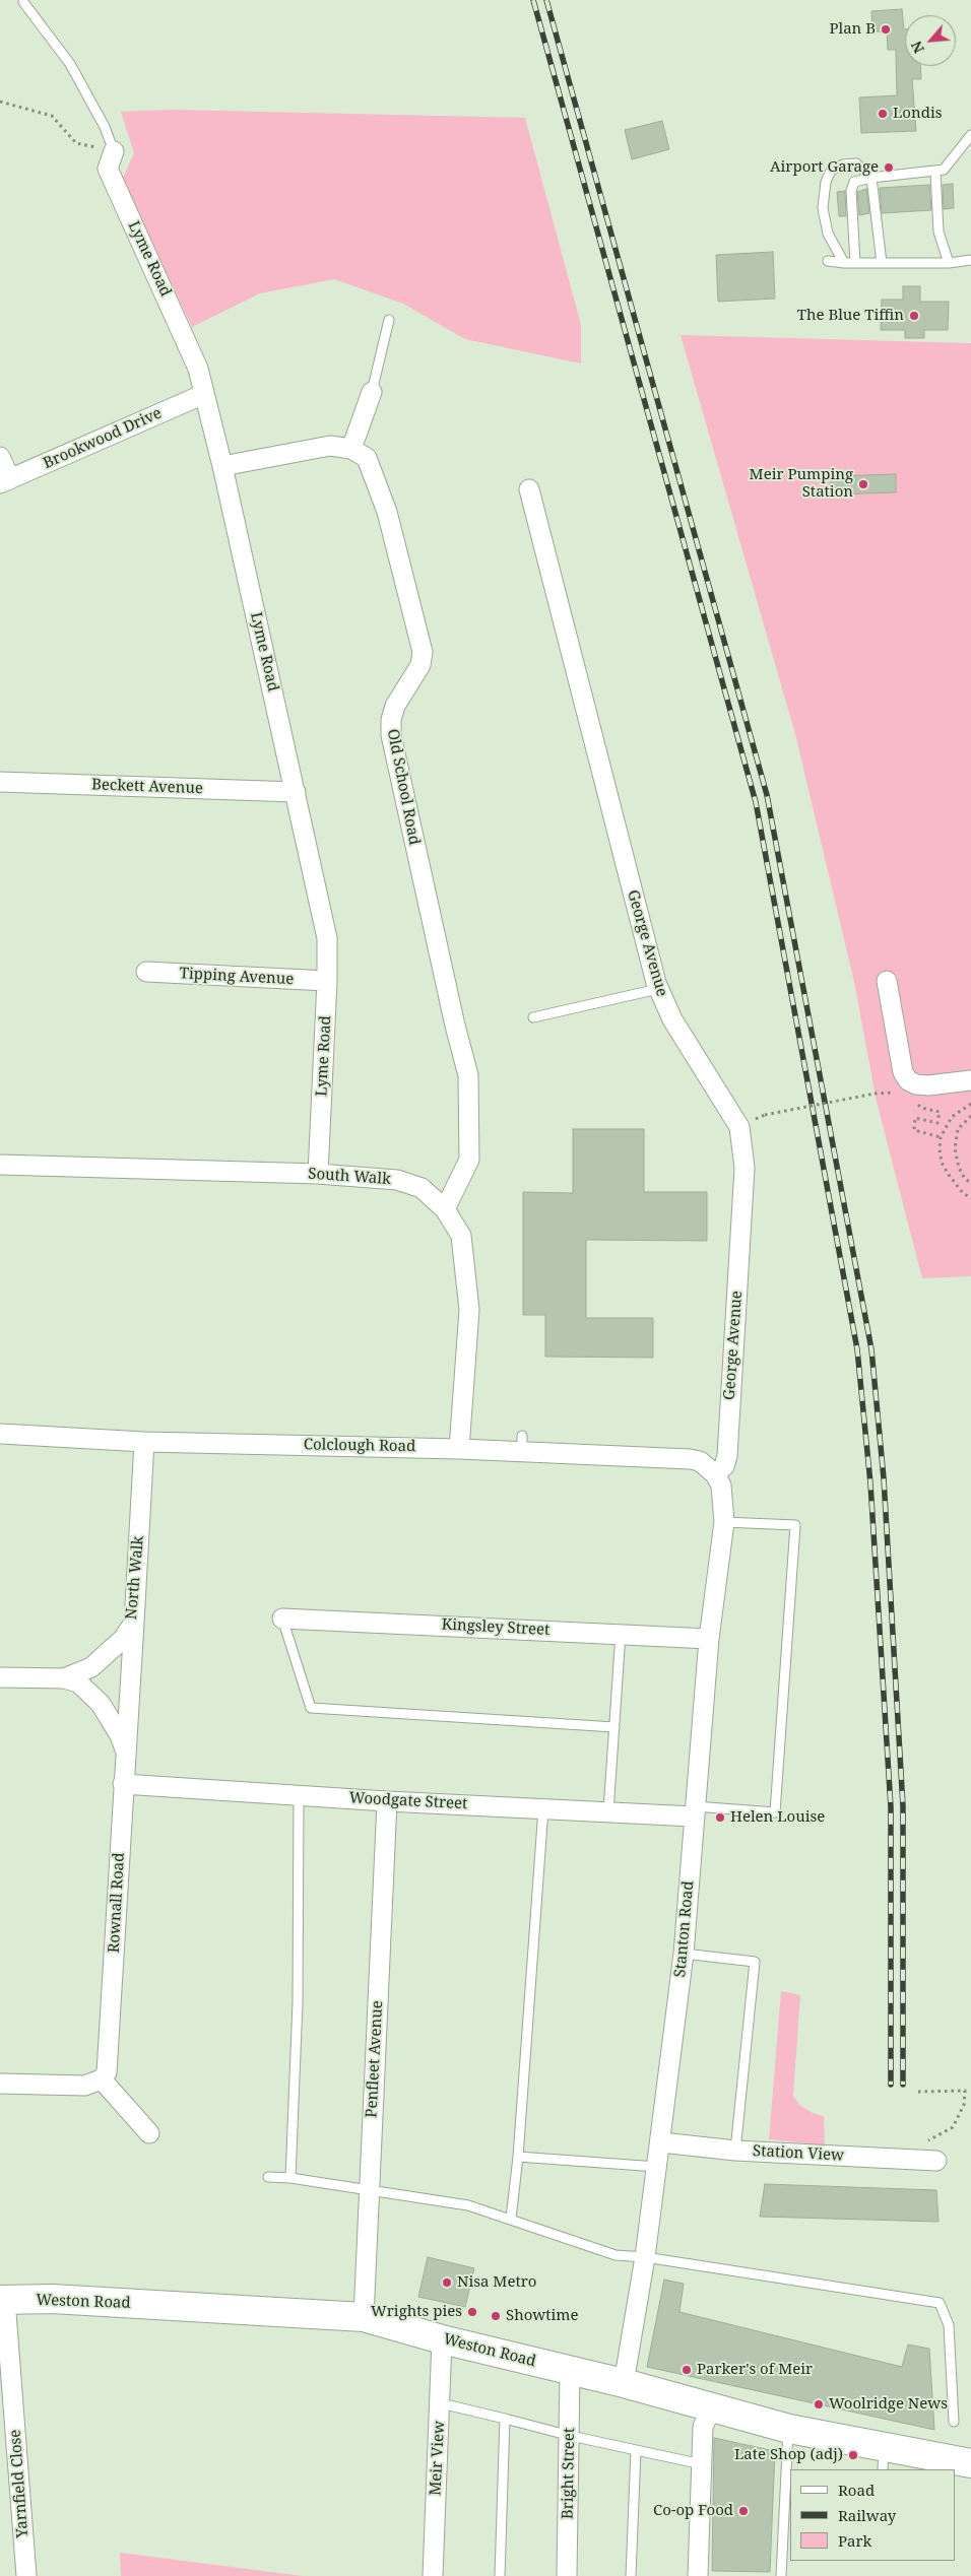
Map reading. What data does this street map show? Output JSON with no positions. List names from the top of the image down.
{
  "streets": {
    "highway": ["Weston Road"],
    "street": [
      "Lyme Road",
      "Brookwood Drive",
      "Beckett Avenue",
      "Old School Road",
      "George Avenue",
      "Tipping Avenue",
      "South Walk",
      "Colclough Road",
      "North Walk",
      "Kingsley Street",
      "Woodgate Street",
      "Rownall Road",
      "Stanton Road",
      "Penfleet Avenue",
      "Station View",
      "Meir View",
      "Bright Street",
      "Yarnfield Close"
    ]
  },
  "crossings": [
    ["Lyme Road", "Brookwood Drive"],
    ["Lyme Road", "Beckett Avenue"],
    ["Lyme Road", "Tipping Avenue"],
    ["Lyme Road", "South Walk"],
    ["Old School Road", "South Walk"],
    ["George Avenue", "Colclough Road"],
    ["George Avenue", "Stanton Road"],
    ["South Walk", "Colclough Road"],
    ["Colclough Road", "North Walk"],
    ["Colclough Road", "Stanton Road"],
    ["North Walk", "Rownall Road"],
    ["Kingsley Street", "Stanton Road"],
    ["Woodgate Street", "Rownall Road"],
    ["Woodgate Street", "Stanton Road"],
    ["Woodgate Street", "Penfleet Avenue"],
    ["Stanton Road", "Station View"],
    ["Stanton Road", "Weston Road"],
    ["Penfleet Avenue", "Weston Road"],
    ["Weston Road", "Meir View"],
    ["Weston Road", "Bright Street"],
    ["Weston Road", "Yarnfield Close"]
  ],
  "places": [
    "Plan B",
    "Londis",
    "Airport Garage",
    "The Blue Tiffin",
    "Meir Pumping Station",
    "Helen Louise",
    "Nisa Metro",
    "Wrights pies",
    "Showtime",
    "Parker's of Meir",
    "Woolridge News",
    "Late Shop (adj)",
    "Co-op Food"
  ],
  "legend": ["Road", "Railway", "Park"],
  "north": "bottom left"
}
